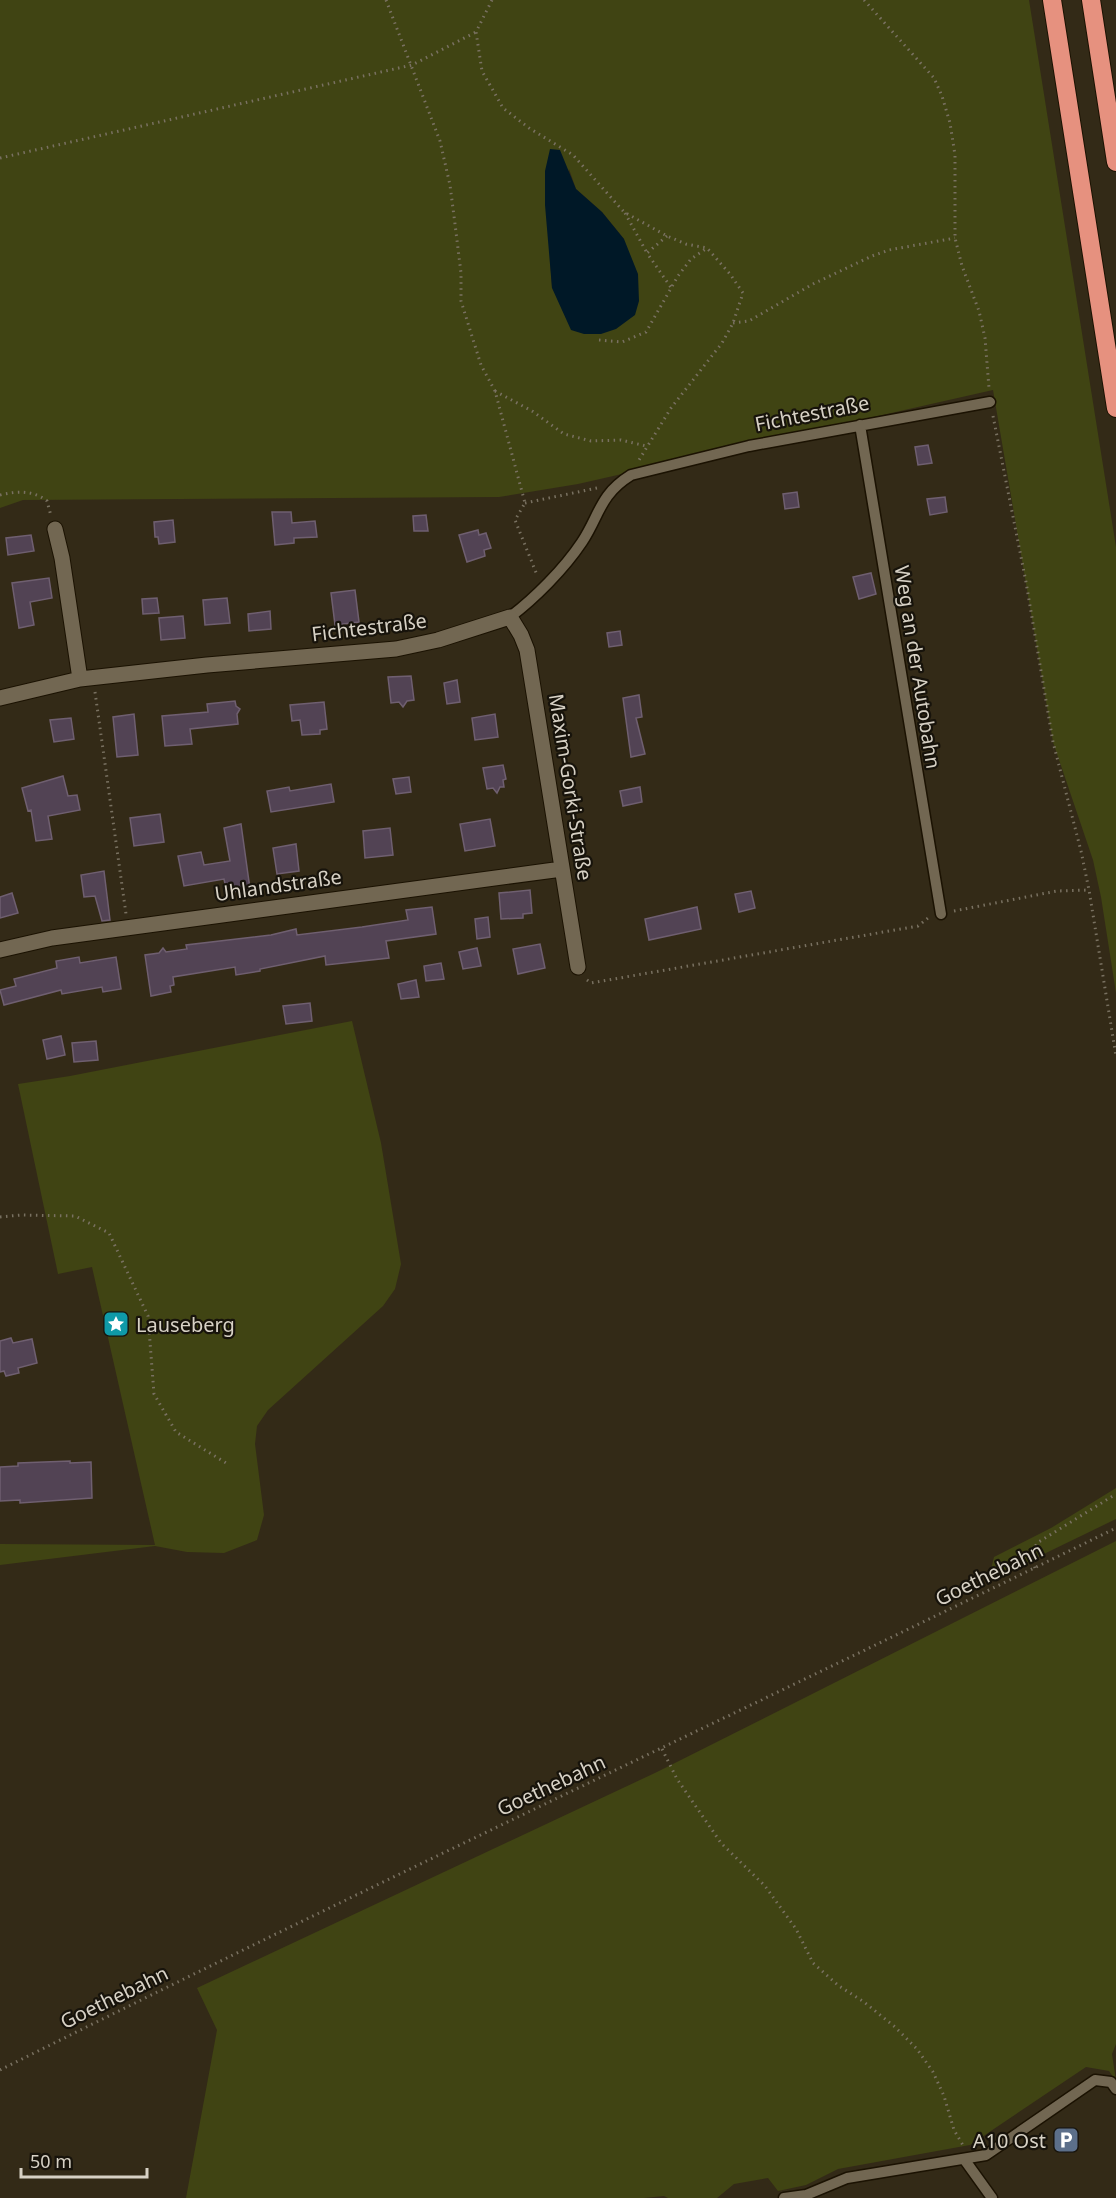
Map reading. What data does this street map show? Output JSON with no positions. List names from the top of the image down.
{
  "streets": {
    "street": ["Fichtestraße", "Maxim-Gorki-Straße", "Uhlandstraße"],
    "lane": ["Weg an der Autobahn"],
    "path": ["Goethebahn"]
  },
  "crossings": [
    ["Fichtestraße", "Weg an der Autobahn"],
    ["Fichtestraße", "Maxim-Gorki-Straße"],
    ["Maxim-Gorki-Straße", "Uhlandstraße"]
  ],
  "places": {
    "place": ["Lauseberg"],
    "parking": ["A10 Ost"]
  },
  "scale_bar": "50 m"
}
